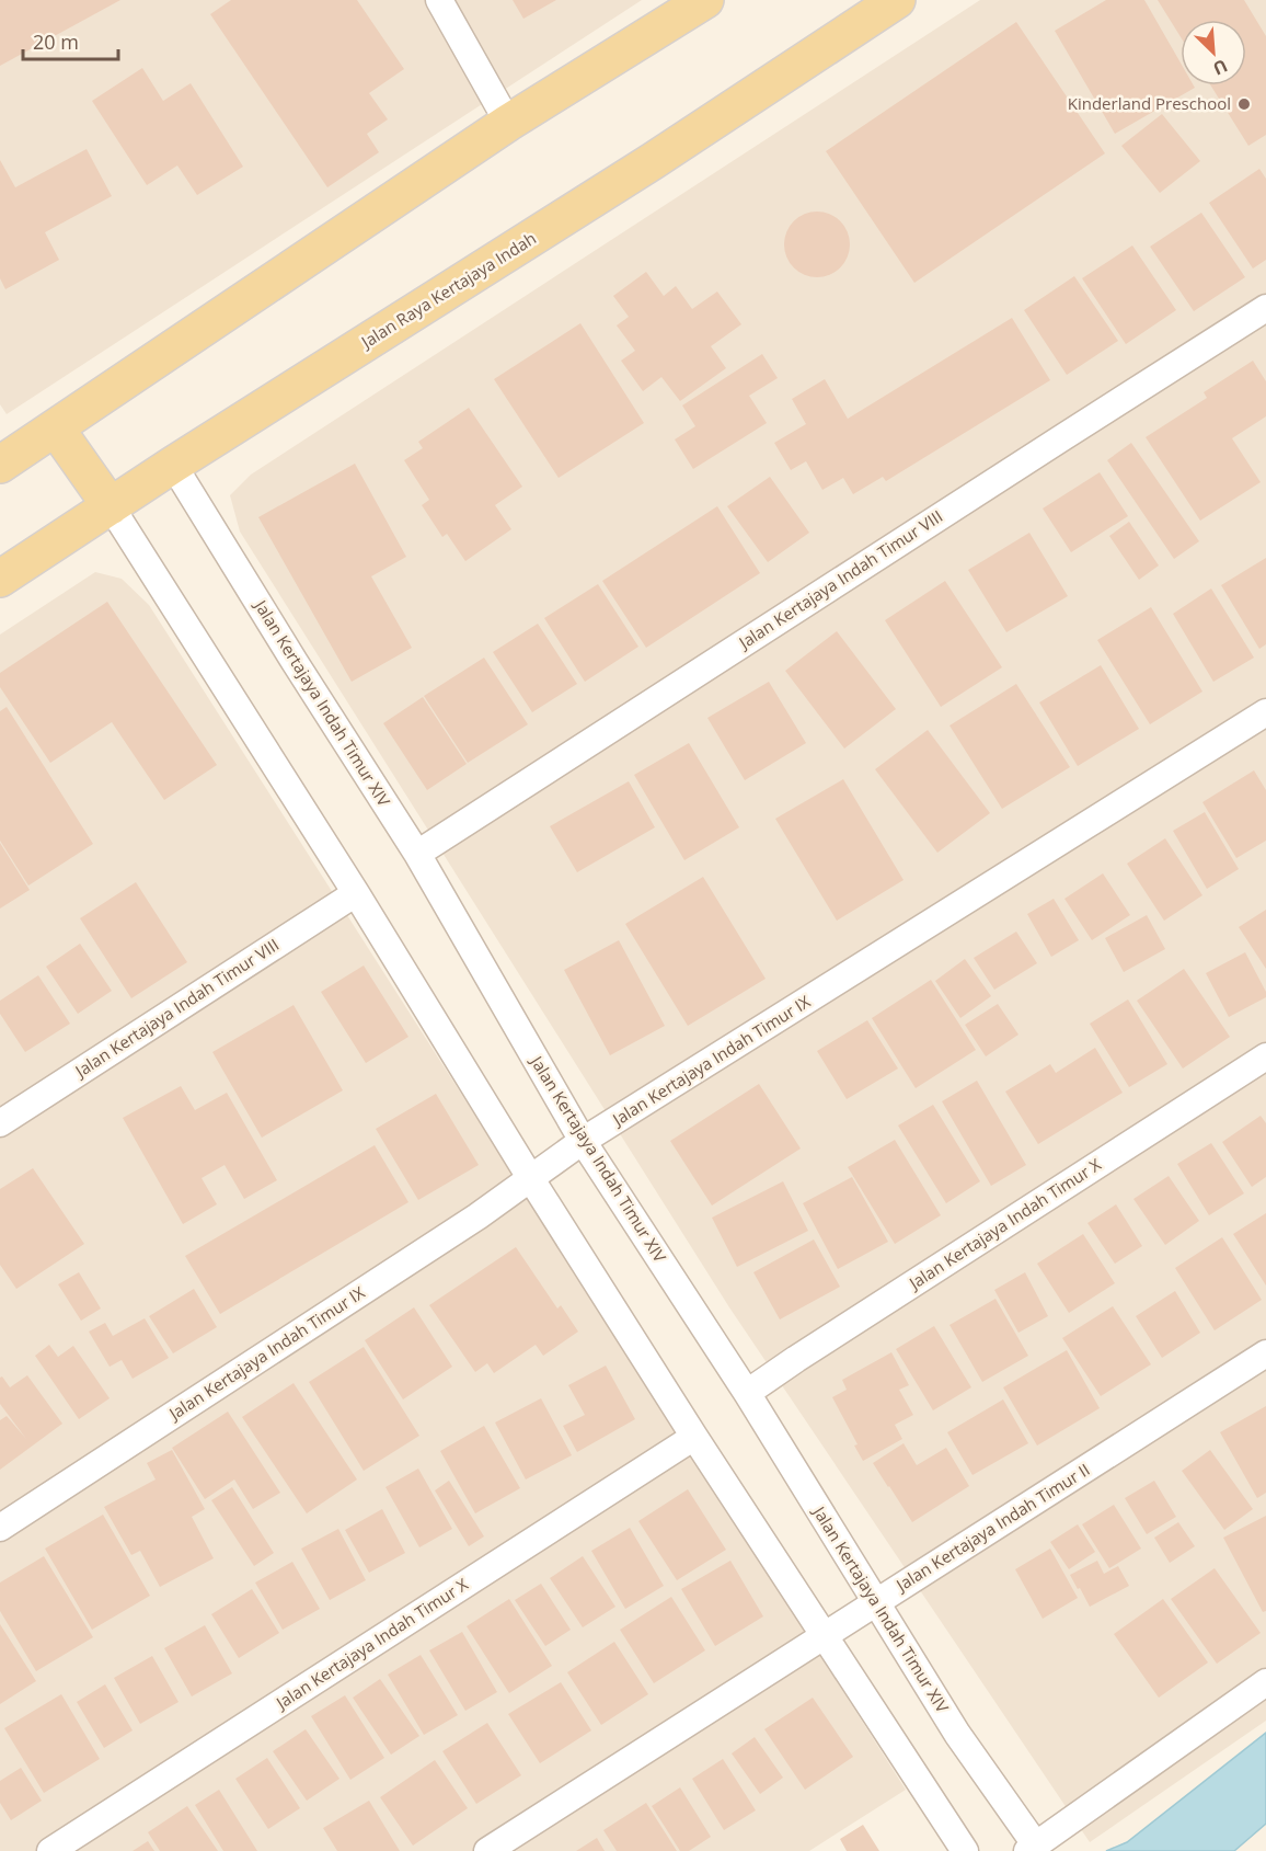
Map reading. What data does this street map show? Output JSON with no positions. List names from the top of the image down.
{
  "streets": {
    "main road": ["Jalan Raya Kertajaya Indah"],
    "street": [
      "Jalan Kertajaya Indah Timur VIII",
      "Jalan Kertajaya Indah Timur XIV",
      "Jalan Kertajaya Indah Timur IX",
      "Jalan Kertajaya Indah Timur X",
      "Jalan Kertajaya Indah Timur II"
    ]
  },
  "crossings": [
    ["Jalan Raya Kertajaya Indah", "Jalan Kertajaya Indah Timur XIV"],
    ["Jalan Kertajaya Indah Timur VIII", "Jalan Kertajaya Indah Timur XIV"],
    ["Jalan Kertajaya Indah Timur XIV", "Jalan Kertajaya Indah Timur IX"],
    ["Jalan Kertajaya Indah Timur XIV", "Jalan Kertajaya Indah Timur X"],
    ["Jalan Kertajaya Indah Timur XIV", "Jalan Kertajaya Indah Timur II"]
  ],
  "places": ["Kinderland Preschool"],
  "scale_bar": "20 m",
  "north": "bottom right"
}
